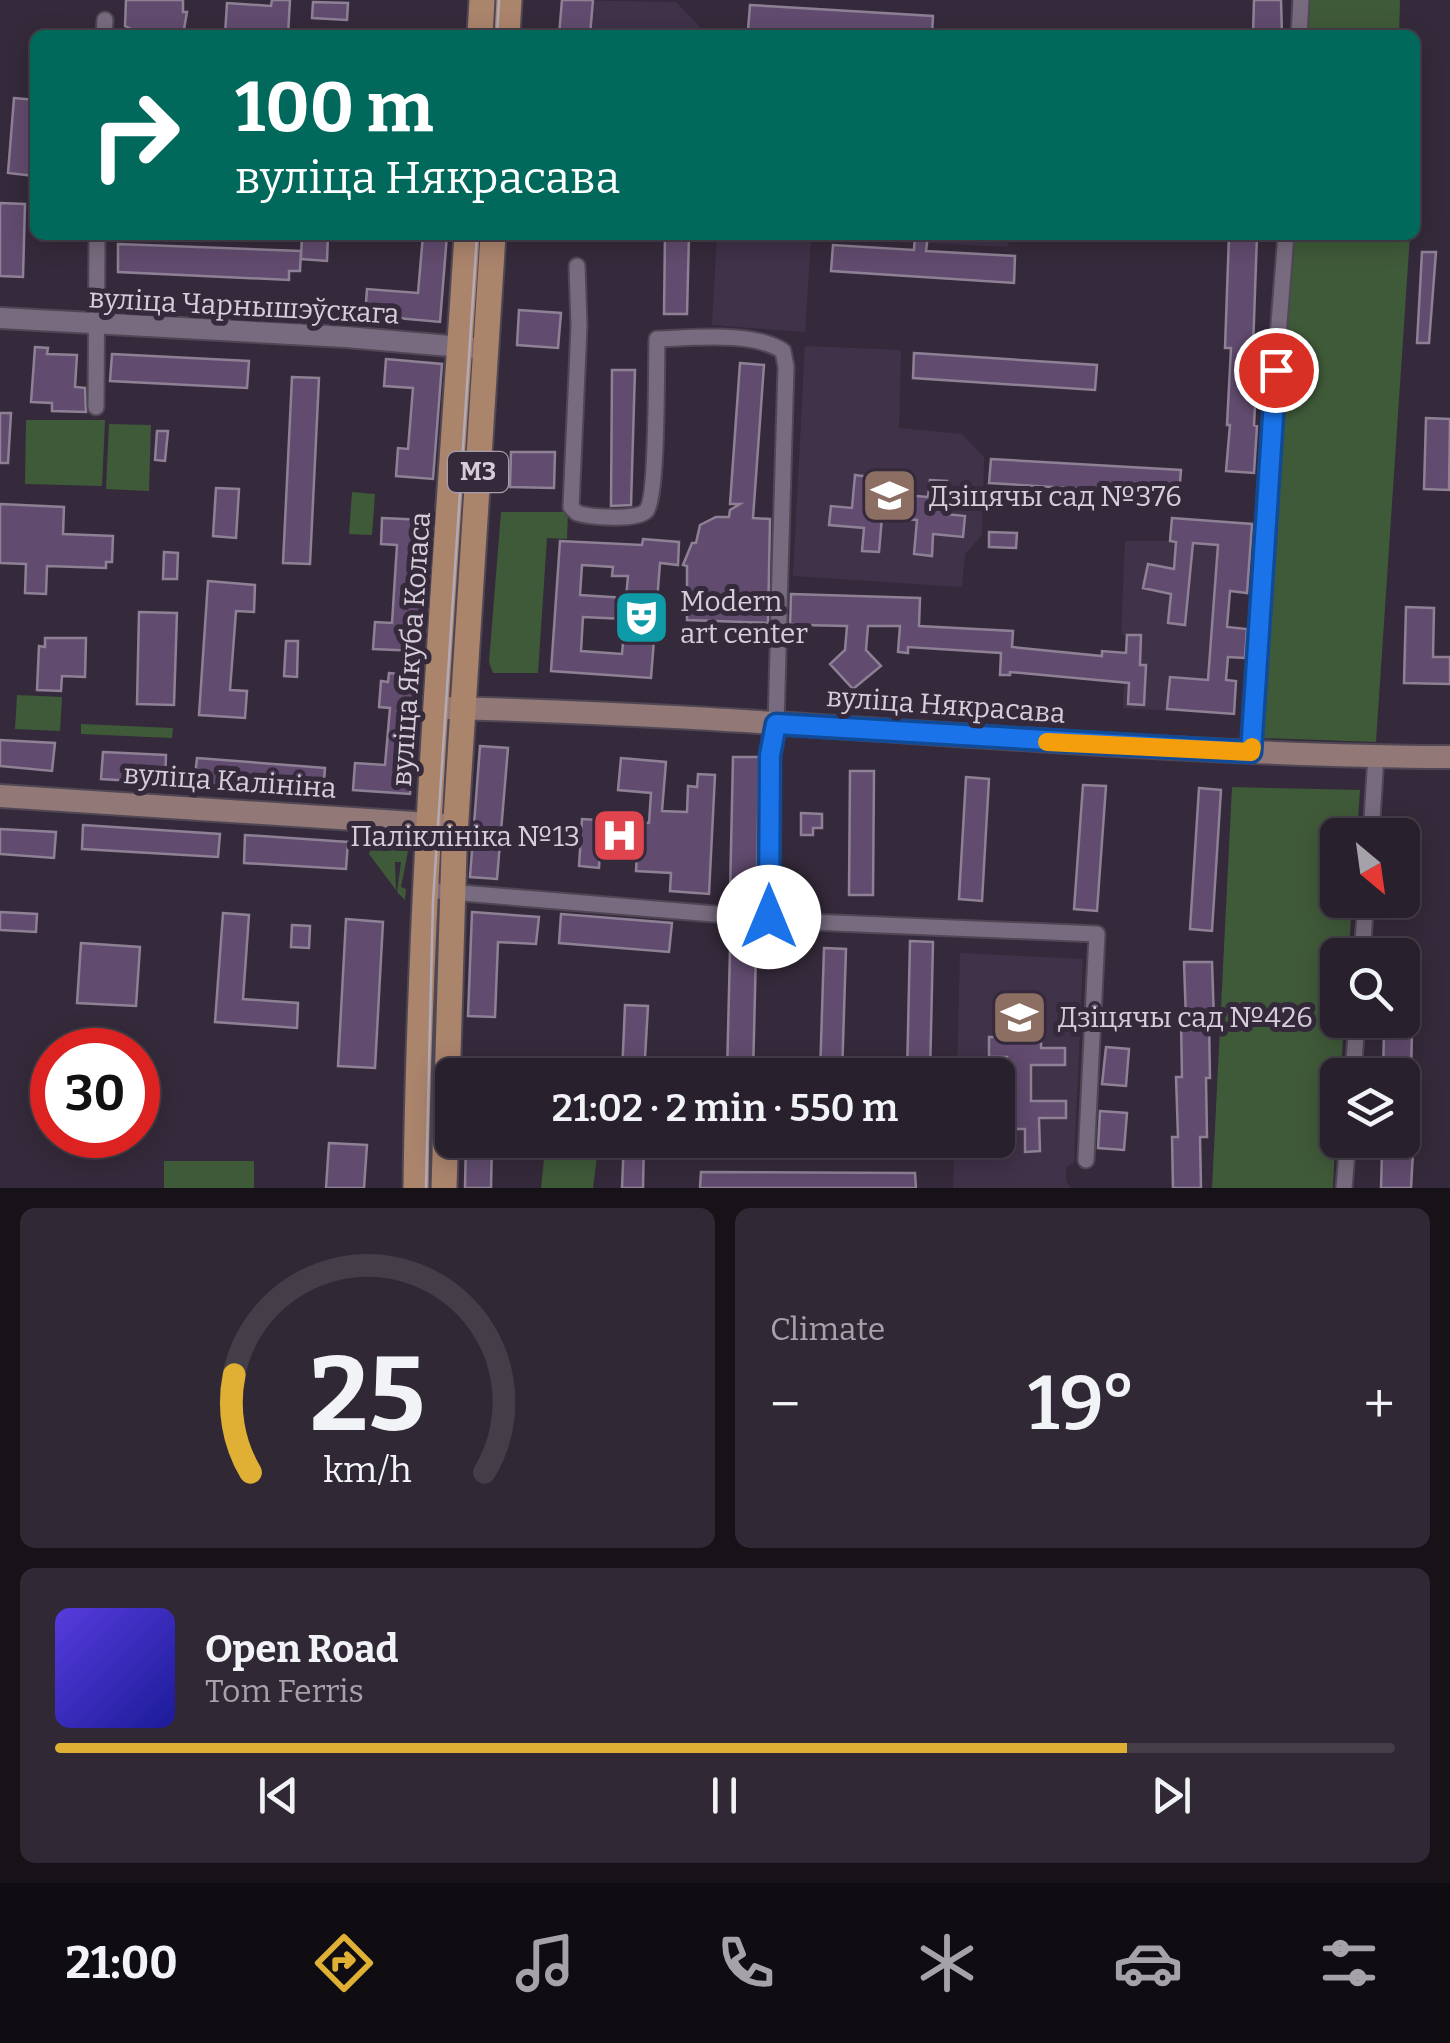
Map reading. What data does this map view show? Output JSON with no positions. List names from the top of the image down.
{
  "streets": {
    "main road": [
      "М3",
      "вуліца Якуба Коласа",
      "вуліца Някрасава",
      "вуліца Калініна"
    ],
    "street": ["вуліца Чарнышэўскага"]
  },
  "crossings": [
    ["вуліца Чарнышэўскага", "вуліца Якуба Коласа"],
    ["вуліца Якуба Коласа", "вуліца Някрасава"],
    ["вуліца Якуба Коласа", "вуліца Калініна"]
  ],
  "places": {
    "school or university": ["Дзіцячы сад №376", "Дзіцячы сад №426"],
    "theatre": ["Modern art center"],
    "hospital": ["Паліклініка №13"]
  },
  "north": "bottom right",
  "page": {
    "turn": ["100 m", "вуліца Някрасава"],
    "limit": "30",
    "trip": "21:02 · 2 min · 550 m",
    "tile": "Climate",
    "heat": ["−", "19°", "+"],
    "song": ["Open Road", "Tom Ferris"],
    "tabs": "21:00",
    "gauge": ["25", "km/h"]
  }
}
